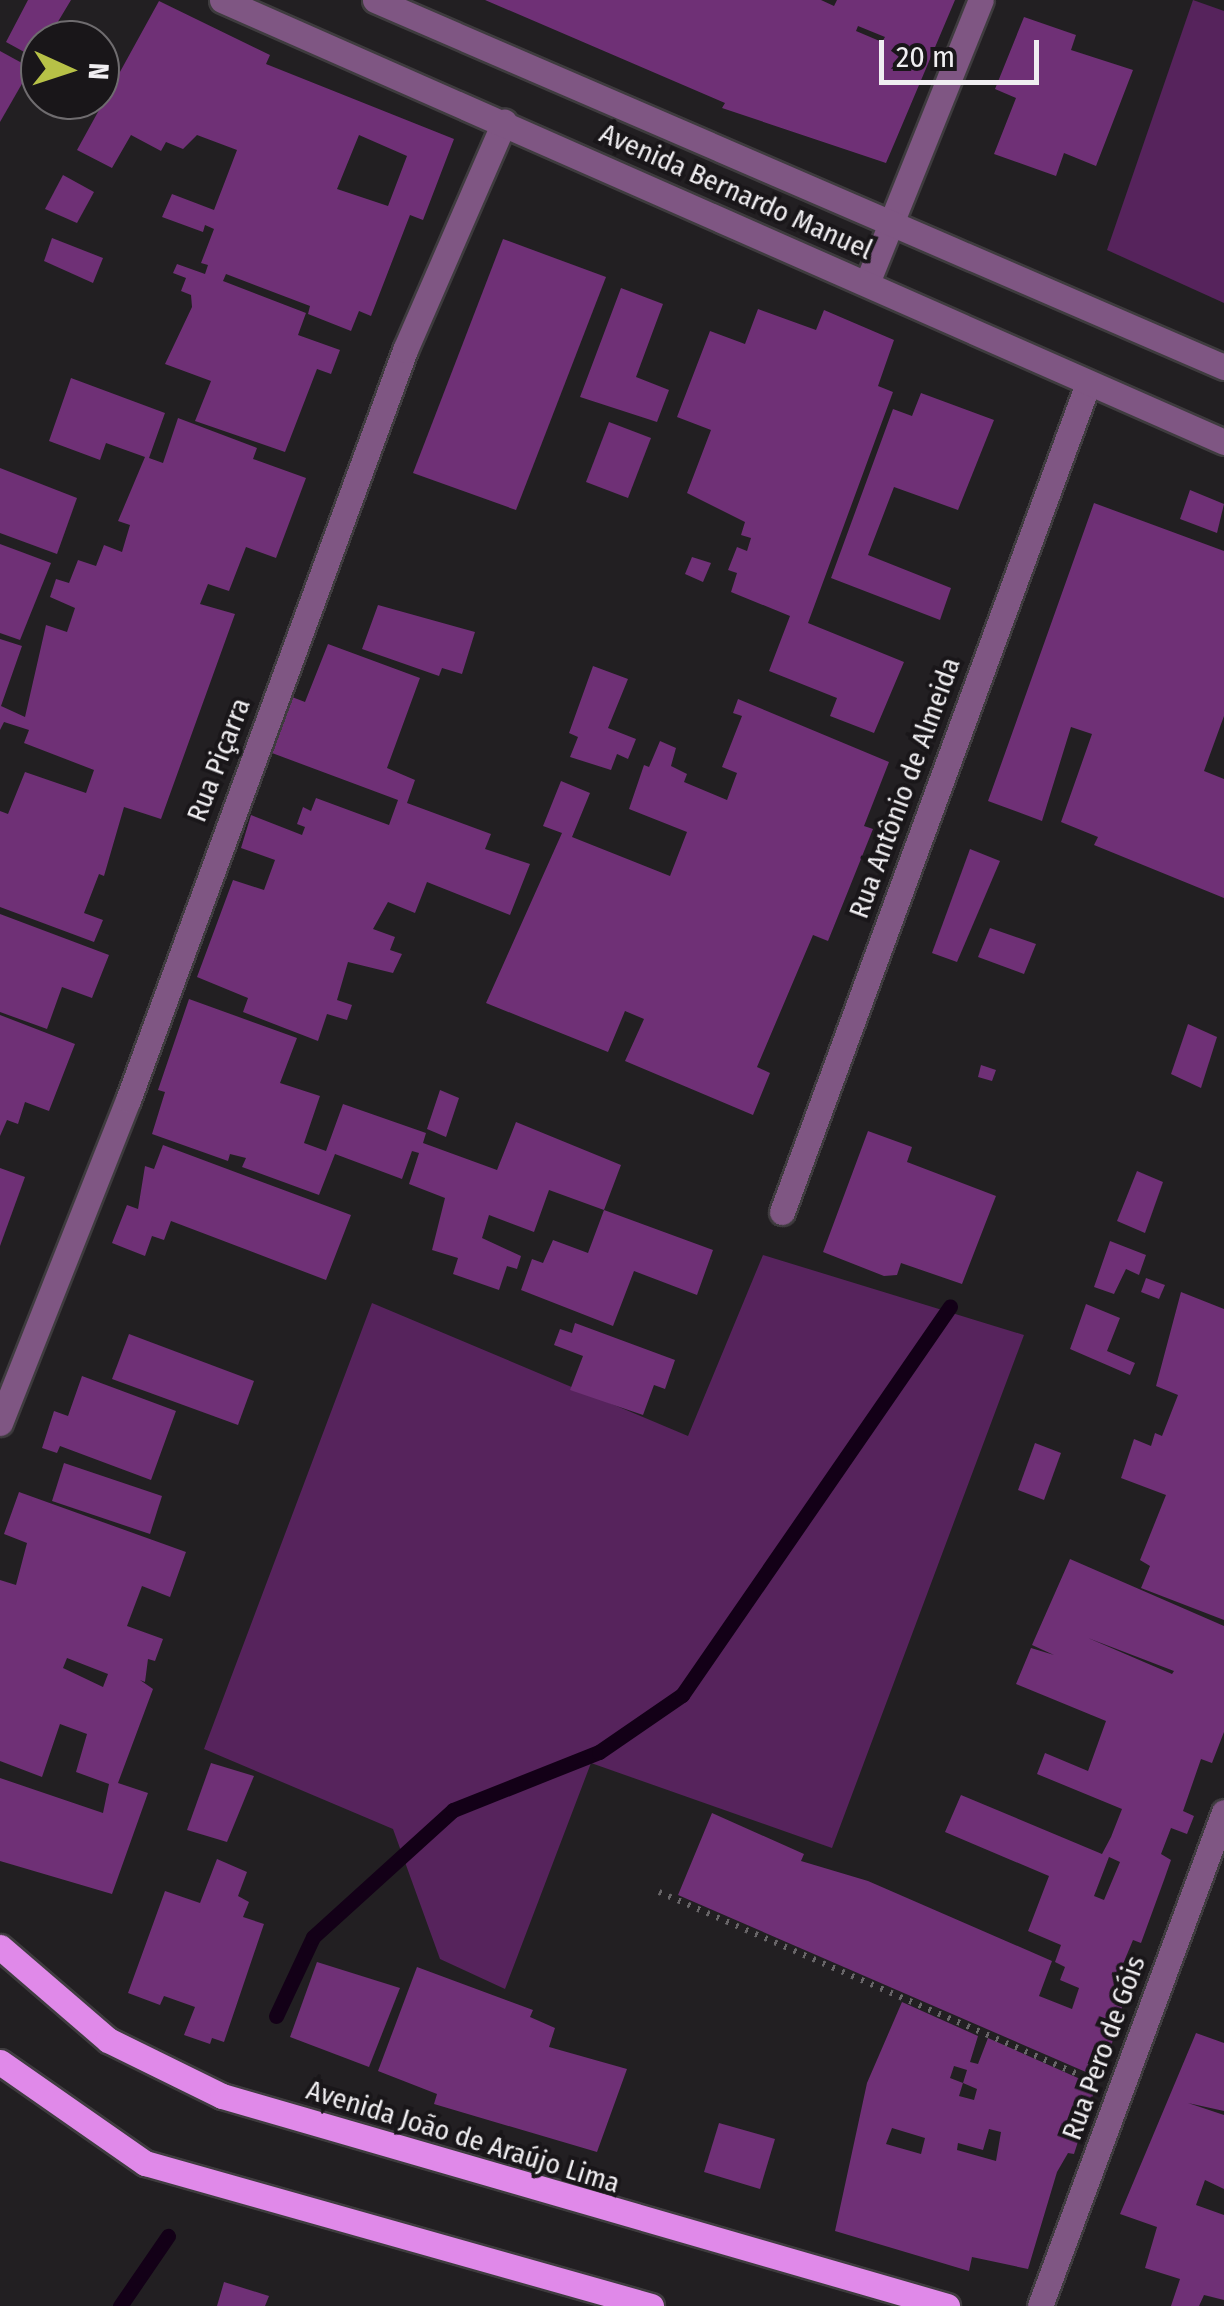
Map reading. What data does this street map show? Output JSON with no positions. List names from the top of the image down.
{
  "streets": {
    "main road": ["Avenida João de Araújo Lima"],
    "street": [
      "Avenida Bernardo Manuel",
      "Rua Piçarra",
      "Rua Antônio de Almeida",
      "Rua Pero de Góis"
    ]
  },
  "crossings": [
    ["Avenida Bernardo Manuel", "Rua Piçarra"],
    ["Avenida Bernardo Manuel", "Rua Antônio de Almeida"]
  ],
  "scale_bar": "20 m",
  "north": "right"
}
